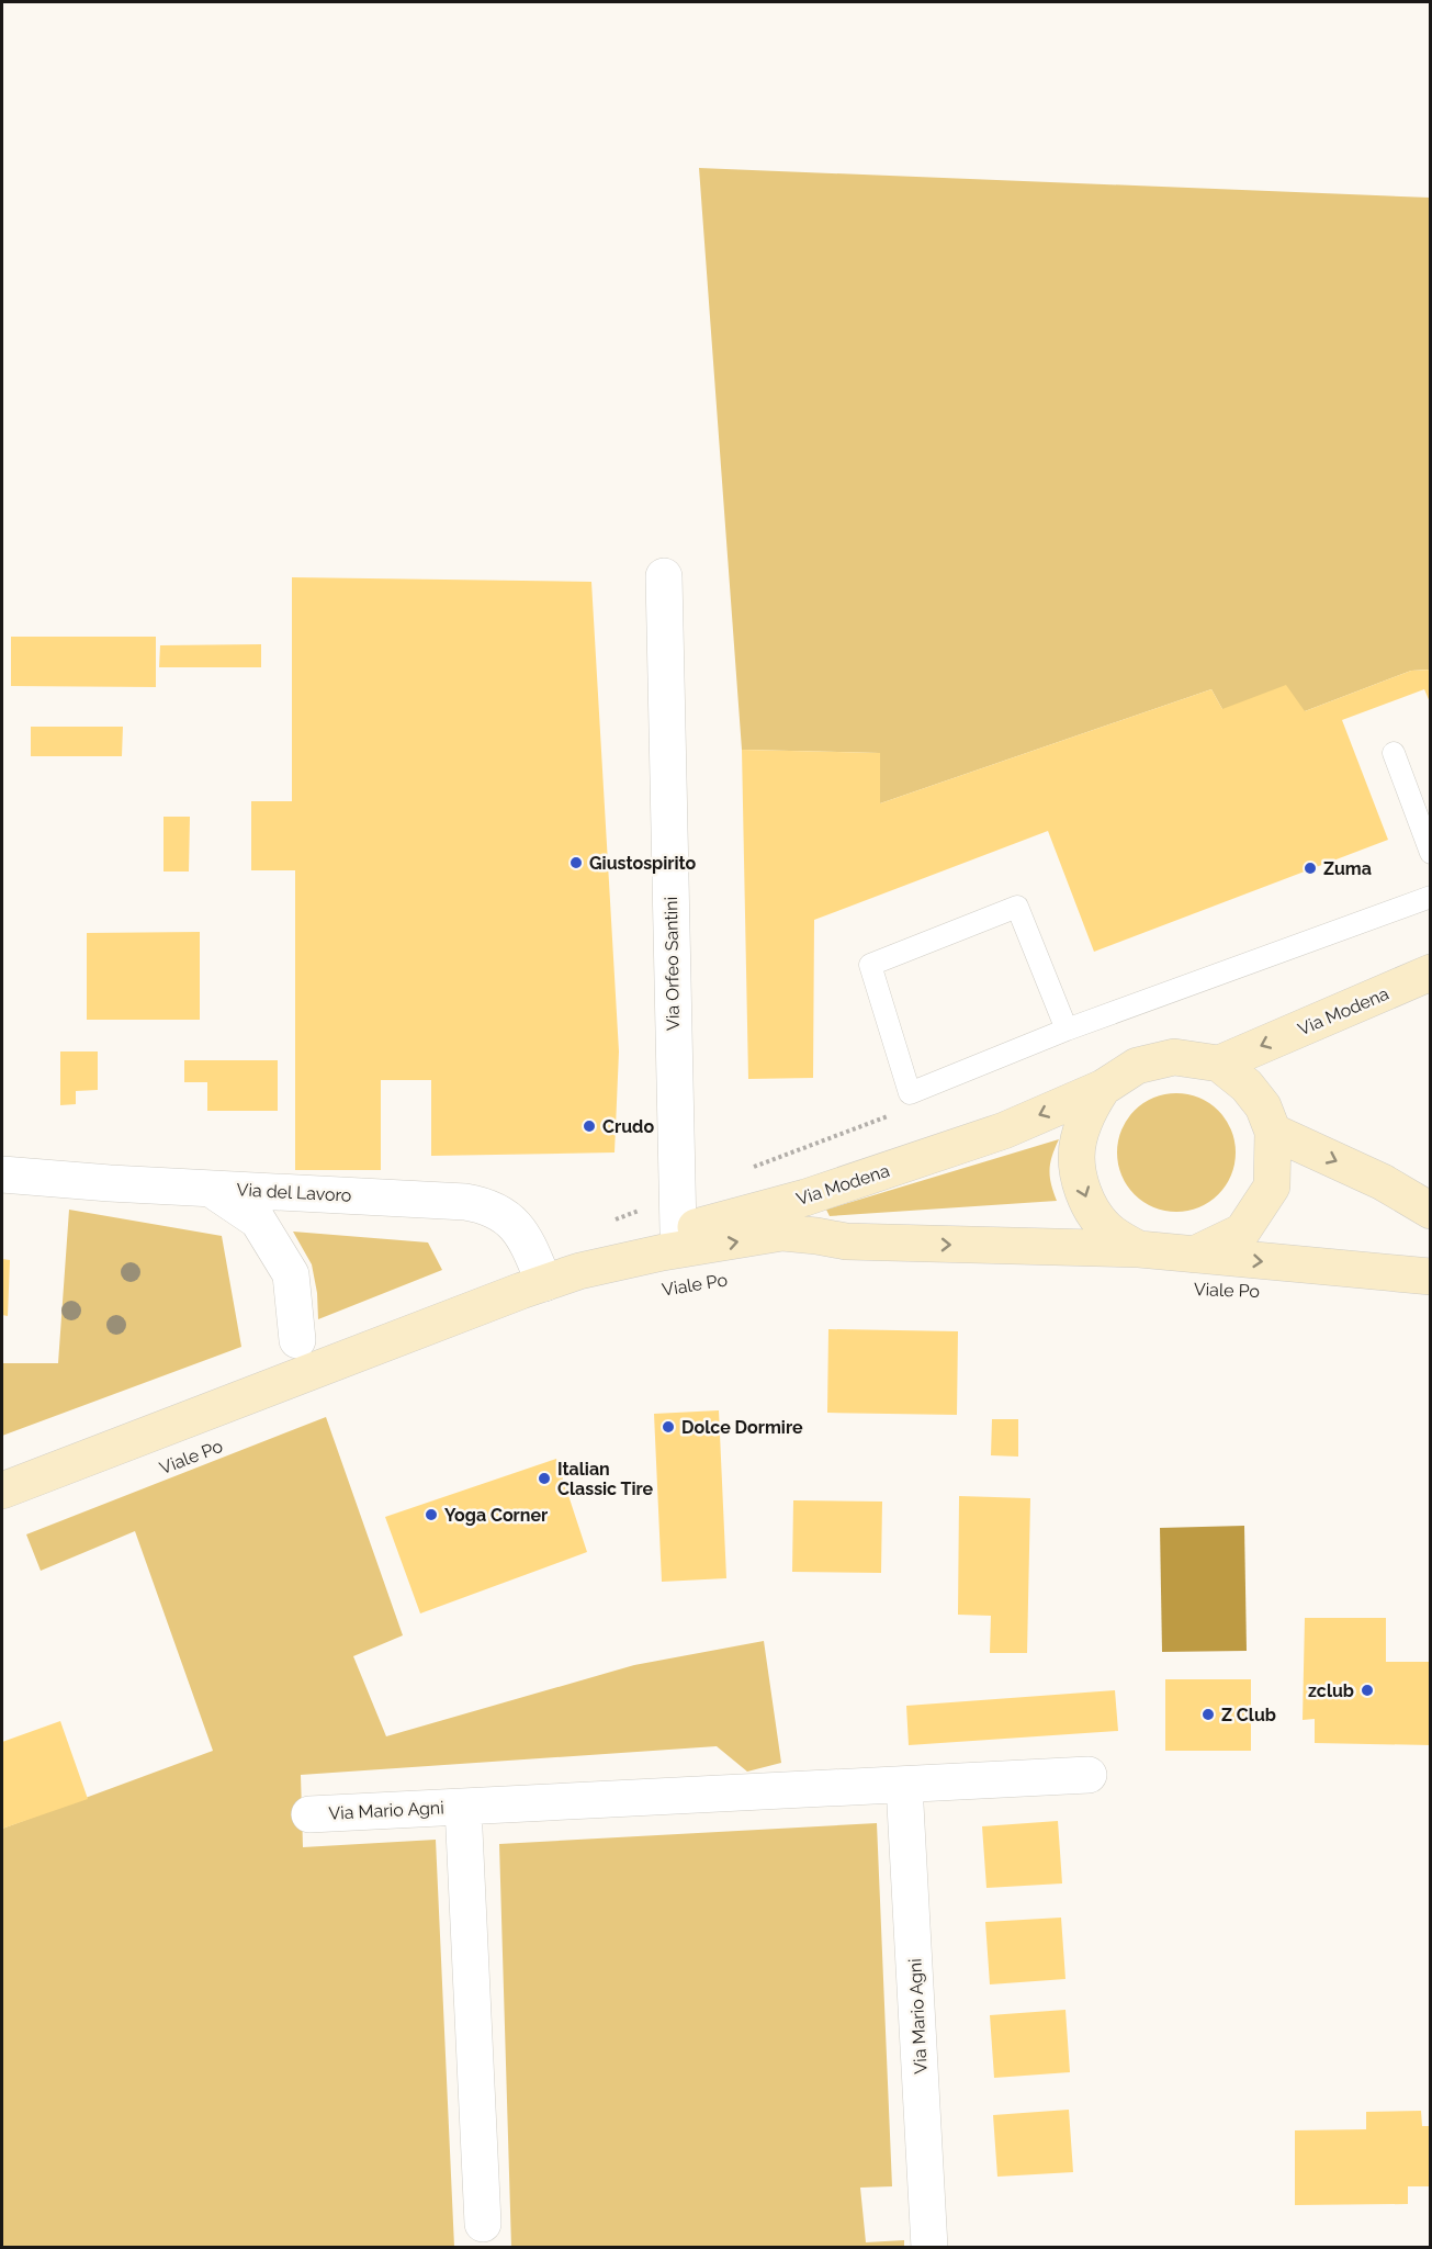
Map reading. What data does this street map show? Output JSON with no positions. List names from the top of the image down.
{
  "streets": {
    "main road": ["Via Modena", "Viale Po"],
    "street": ["Via Orfeo Santini", "Via del Lavoro", "Via Mario Agni"]
  },
  "crossings": [
    ["Via Orfeo Santini", "Via Modena"],
    ["Via Modena", "Viale Po"],
    ["Via del Lavoro", "Viale Po"]
  ],
  "one_way": ["Via Modena", "Viale Po"],
  "places": [
    "Giustospirito",
    "Zuma",
    "Crudo",
    "Dolce Dormire",
    "Italian Classic Tire",
    "Yoga Corner",
    "zclub",
    "Z Club"
  ]
}
